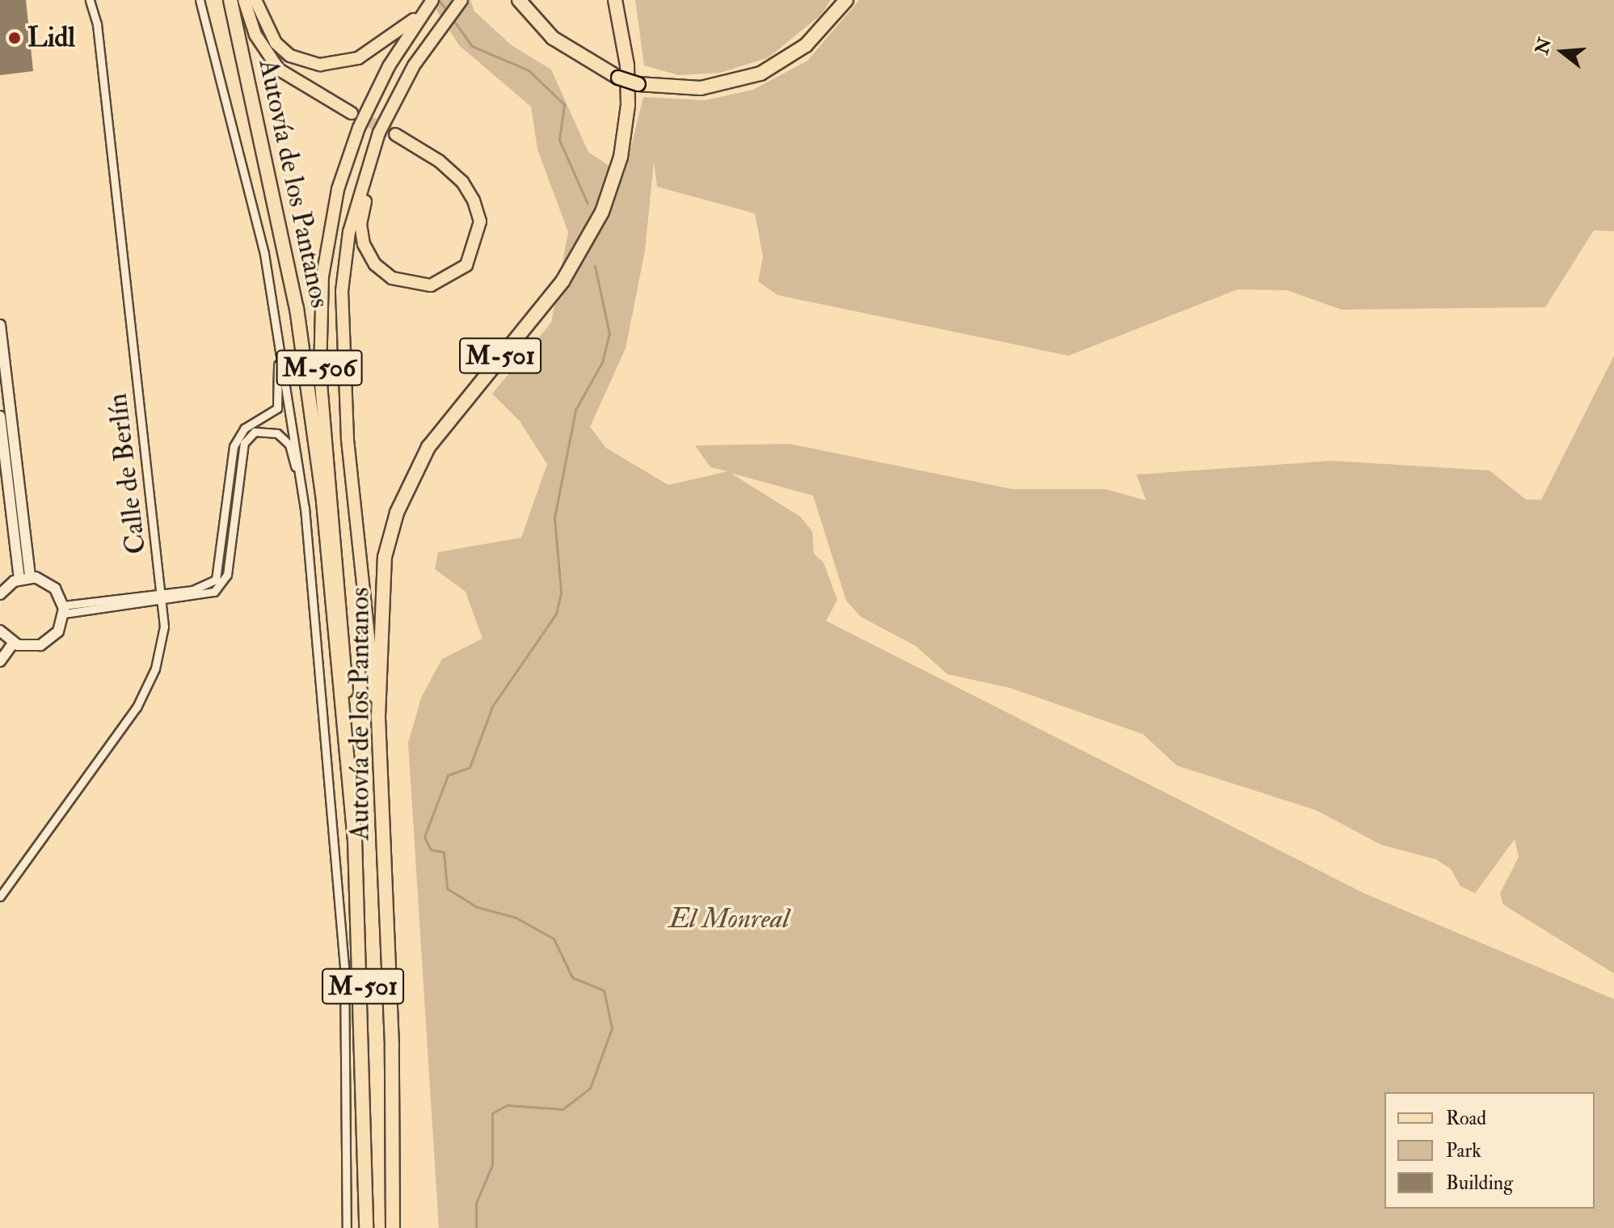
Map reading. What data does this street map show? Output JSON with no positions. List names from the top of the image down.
{
  "streets": {
    "highway": ["Autovía de los Pantanos", "M-501"],
    "main road": ["M-506"],
    "street": ["Calle de Berlín"]
  },
  "crossings": [
    ["Autovía de los Pantanos", "M-506"]
  ],
  "parks": ["El Monreal"],
  "places": ["Lidl"],
  "legend": ["Road", "Park", "Building"],
  "north": "left"
}
